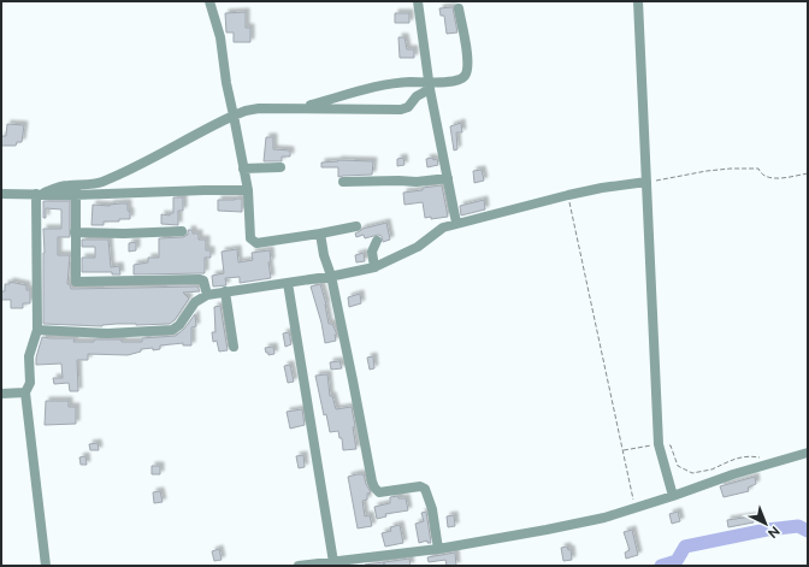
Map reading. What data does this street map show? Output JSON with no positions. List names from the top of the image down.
{
  "north": "bottom right"
}
